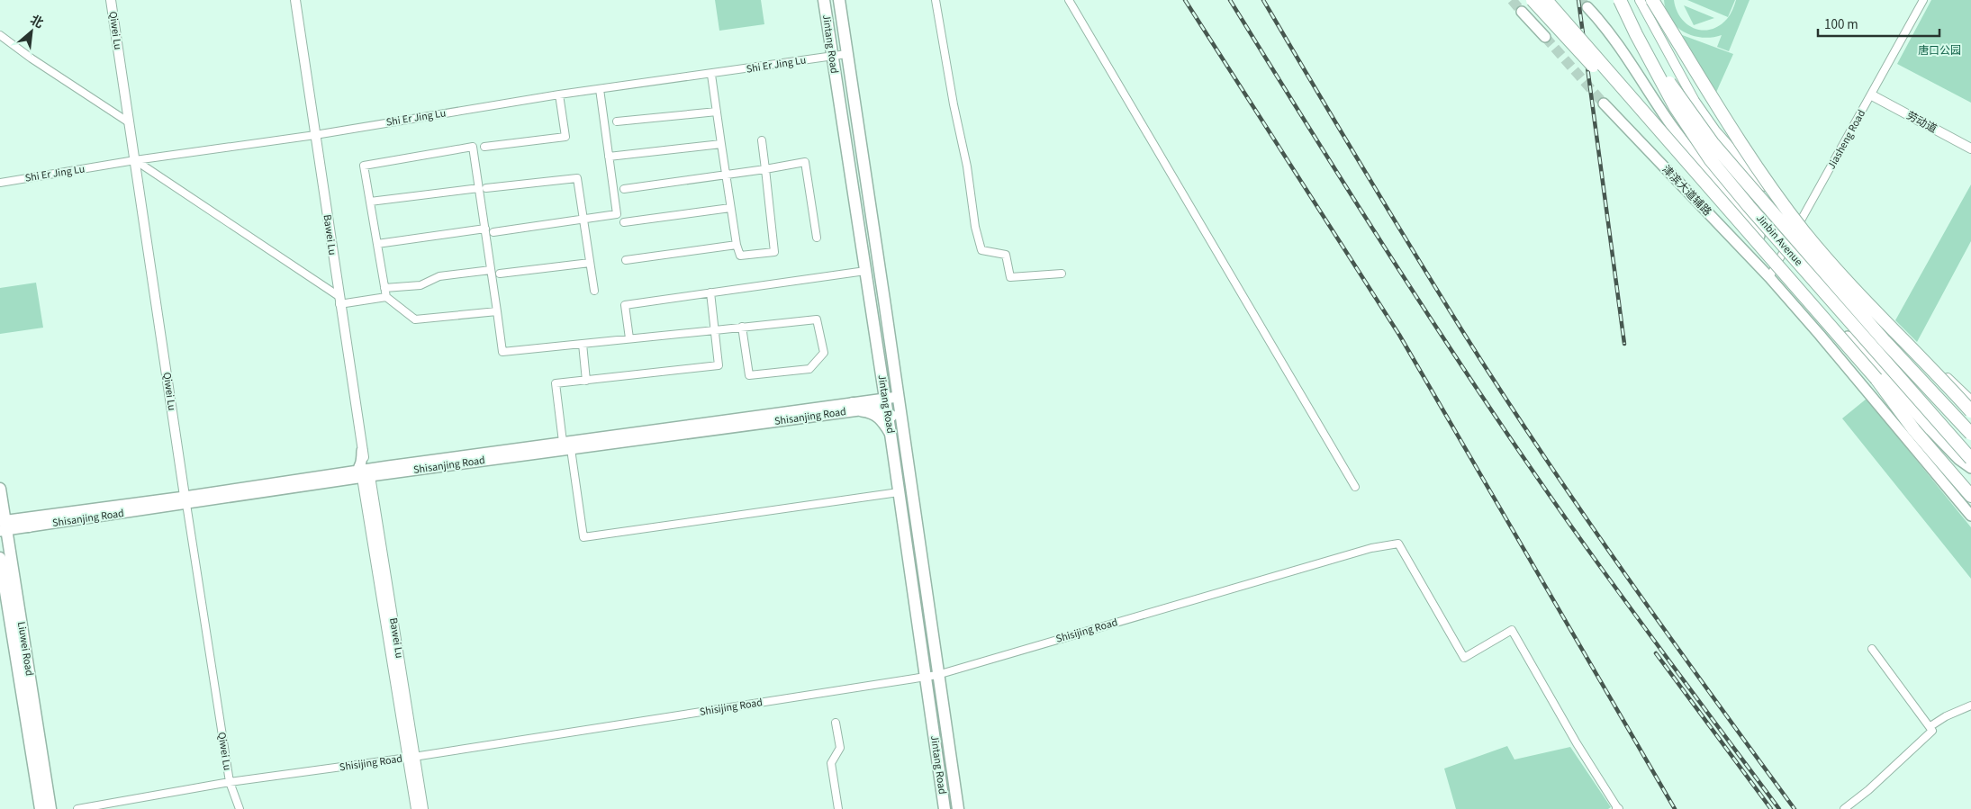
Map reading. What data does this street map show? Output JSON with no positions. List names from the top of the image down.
{
  "streets": {
    "highway": ["Jinbin Avenue"],
    "main road": [
      "Jintang Road",
      "津滨大道辅路",
      "Shisanjing Road",
      "Liuwei Road"
    ],
    "street": [
      "Qiwei Lu",
      "Shi Er Jing Lu",
      "劳动道",
      "Jiasheng Road",
      "Bawei Lu",
      "Shisijing Road"
    ]
  },
  "crossings": [
    ["Qiwei Lu", "Shi Er Jing Lu"],
    ["Qiwei Lu", "Shisanjing Road"],
    ["Qiwei Lu", "Shisijing Road"],
    ["Jintang Road", "Shi Er Jing Lu"],
    ["Jintang Road", "Shisanjing Road"],
    ["Jintang Road", "Shisijing Road"],
    ["Shi Er Jing Lu", "Bawei Lu"],
    ["劳动道", "Jiasheng Road"],
    ["Jiasheng Road", "津滨大道辅路"],
    ["Bawei Lu", "Shisanjing Road"],
    ["Bawei Lu", "Shisijing Road"],
    ["Shisanjing Road", "Liuwei Road"]
  ],
  "parks": ["唐口公园"],
  "scale_bar": "100 m",
  "north": "top right"
}
